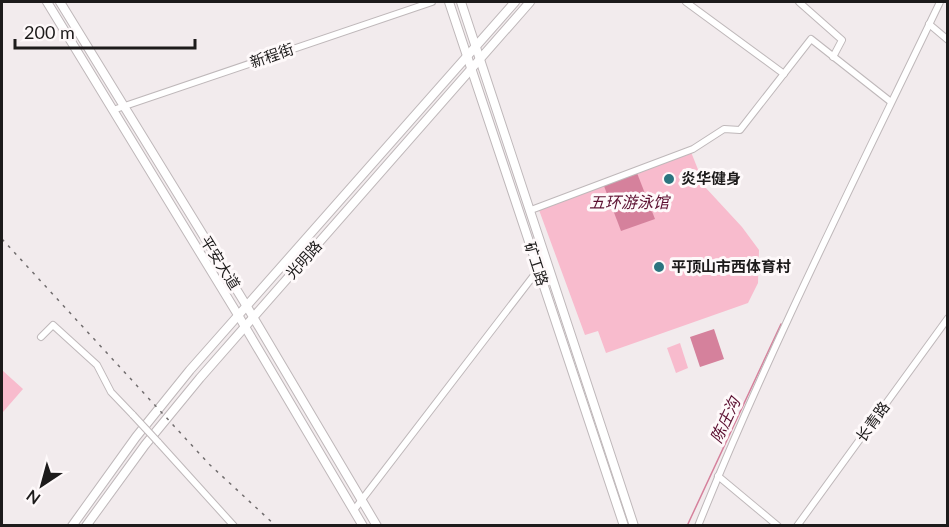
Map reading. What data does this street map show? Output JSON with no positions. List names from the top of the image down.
{
  "streets": {
    "main road": ["光明路", "平安大道", "矿工路"],
    "street": ["新程街", "长青路"]
  },
  "crossings": [
    ["新程街", "平安大道"],
    ["光明路", "平安大道"],
    ["光明路", "矿工路"]
  ],
  "water": ["五环游泳馆", "陈庄沟"],
  "places": ["炎华健身", "平顶山市西体育村"],
  "scale_bar": "200 m",
  "north": "bottom left"
}
